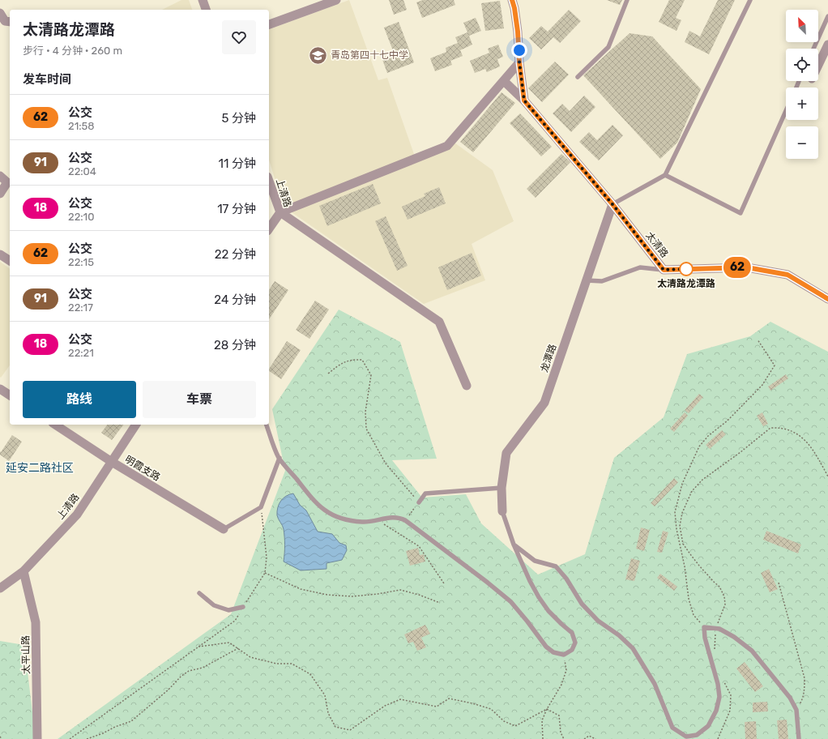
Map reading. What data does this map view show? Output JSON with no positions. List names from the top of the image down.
{
  "streets": {
    "street": [
      "上清路",
      "太清路",
      "龙潭路",
      "明霞支路",
      "太平山路"
    ]
  },
  "crossings": [
    ["上清路", "明霞支路"],
    ["上清路", "太平山路"],
    ["太清路", "龙潭路"]
  ],
  "districts": ["延安二路社区"],
  "places": {
    "school or university": ["青岛第四十七中学"],
    "other": ["太清路龙潭路"]
  },
  "lines": ["bus line 62"],
  "north": "top left",
  "page": {
    "on_map": "62",
    "map_buttons": ["+", "−"],
    "heading": [
      ["太清路龙潭路", "步行 · 4 分钟 · 260 m"],
      "发车时间"
    ],
    "list": [
      {
        "mark": "62",
        "name": "公交",
        "note": "21:58",
        "value": "5 分钟"
      },
      {
        "mark": "91",
        "name": "公交",
        "note": "22:04",
        "value": "11 分钟"
      },
      {
        "mark": "18",
        "name": "公交",
        "note": "22:10",
        "value": "17 分钟"
      },
      {
        "mark": "62",
        "name": "公交",
        "note": "22:15",
        "value": "22 分钟"
      },
      {
        "mark": "91",
        "name": "公交",
        "note": "22:17",
        "value": "24 分钟"
      },
      {
        "mark": "18",
        "name": "公交",
        "note": "22:21",
        "value": "28 分钟"
      }
    ],
    "buttons": ["路线", "车票"]
  }
}
